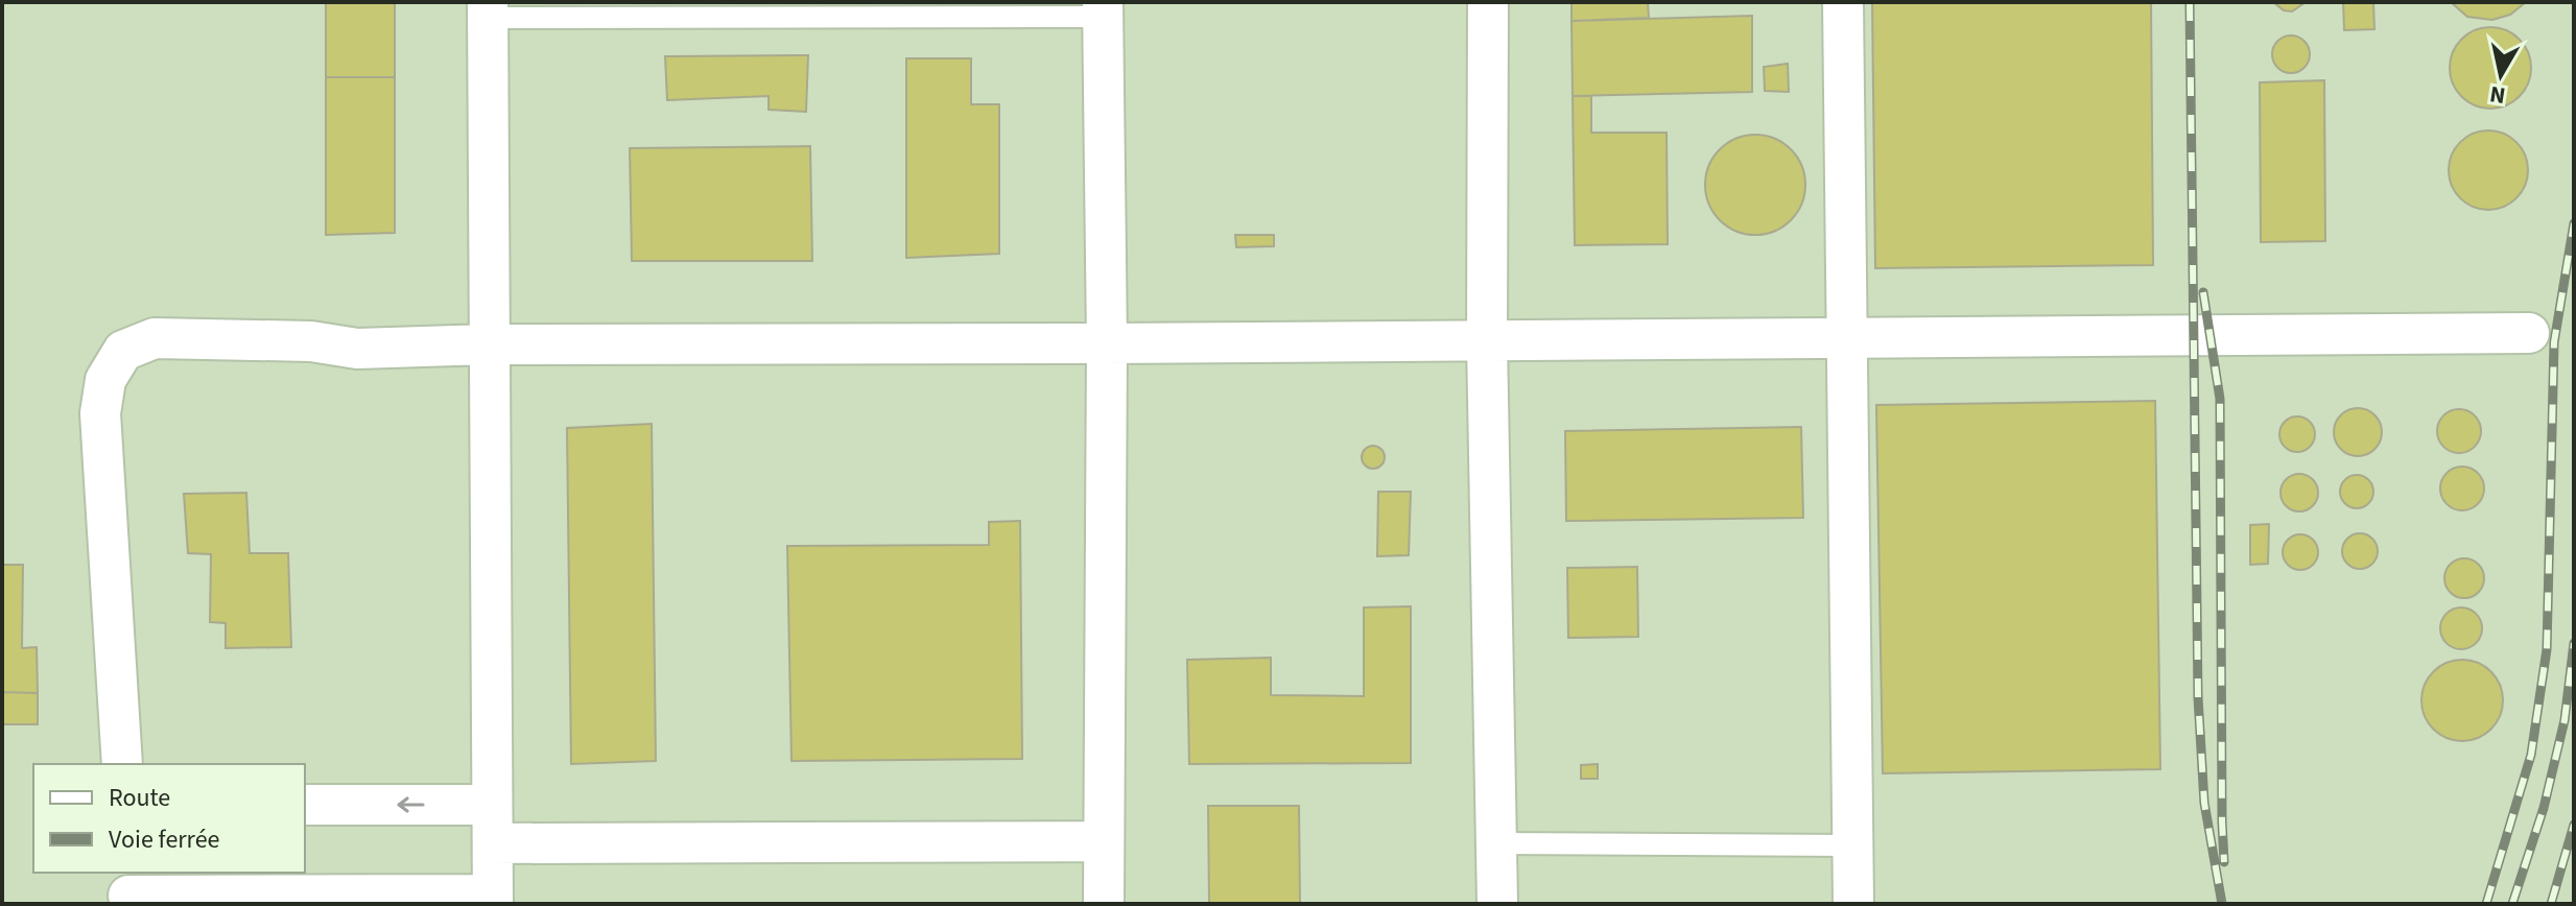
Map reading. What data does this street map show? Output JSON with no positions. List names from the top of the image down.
{
  "legend": ["Route", "Voie ferrée"],
  "north": "bottom"
}
